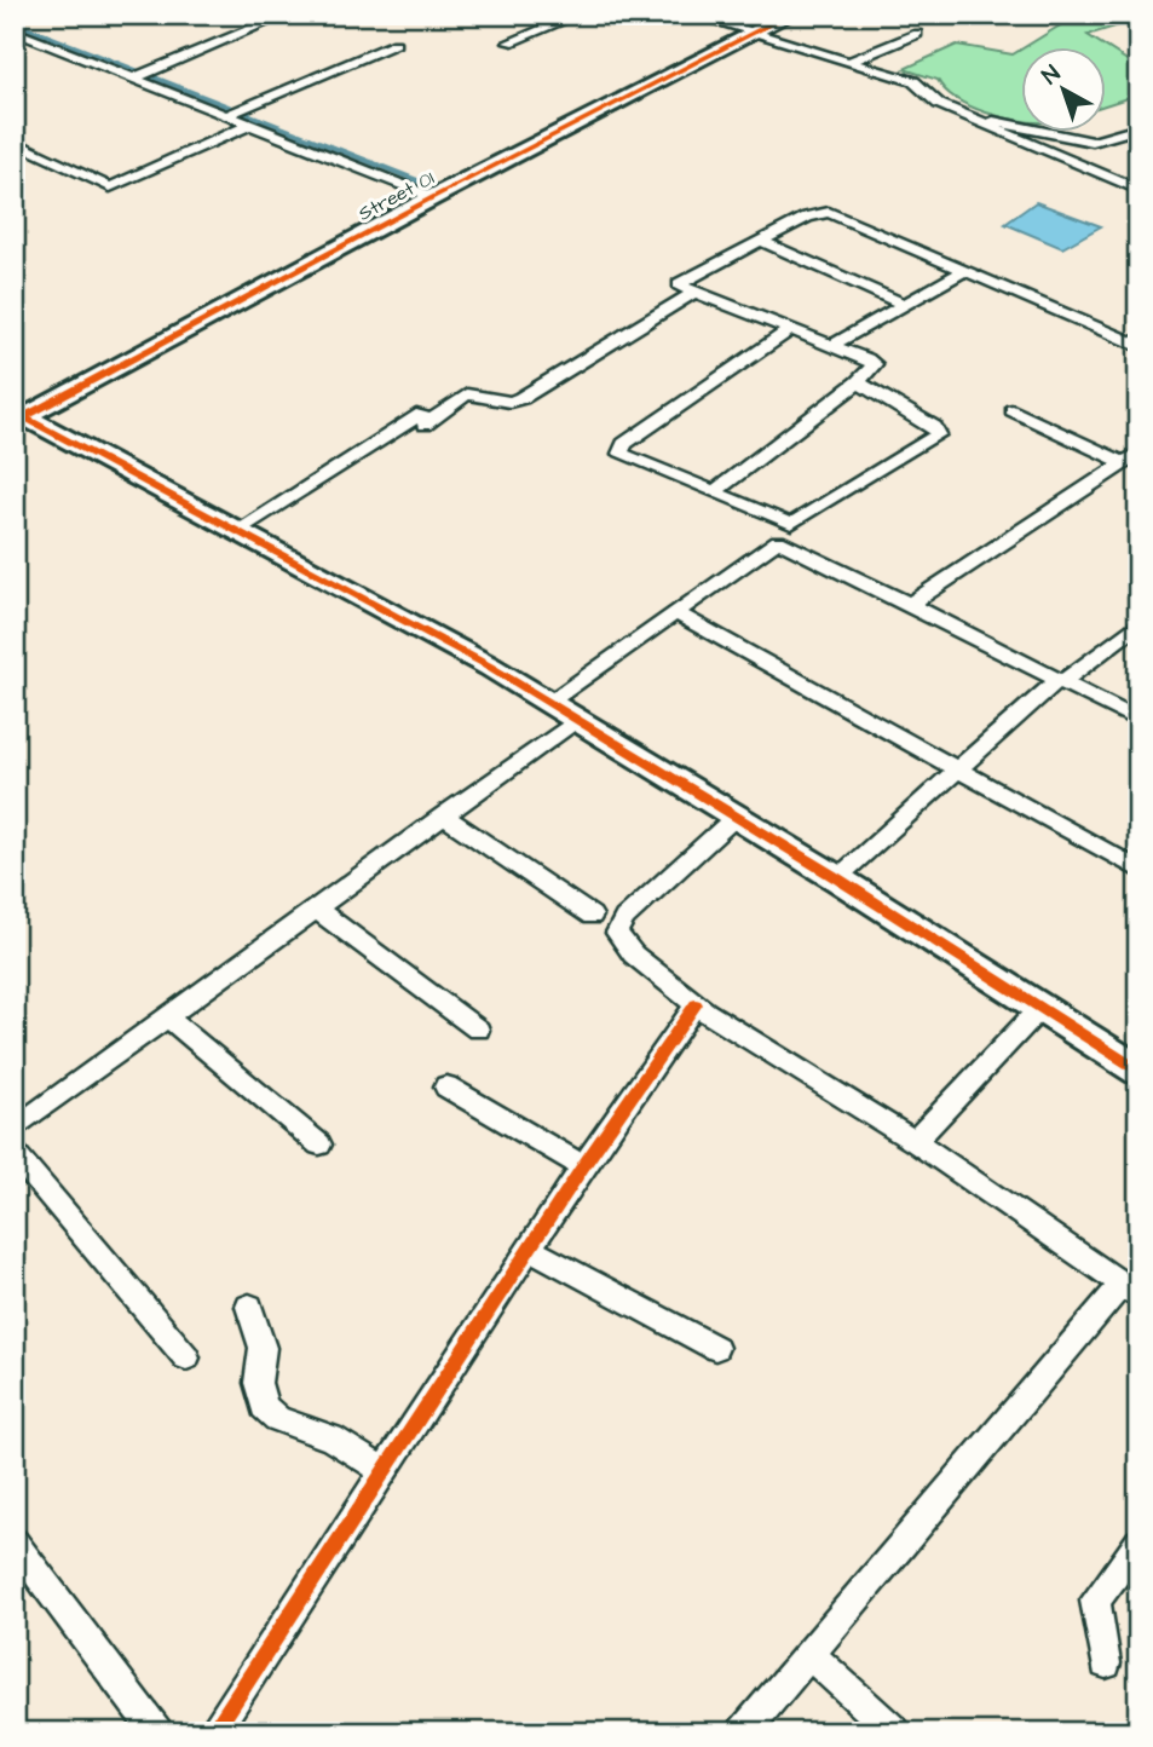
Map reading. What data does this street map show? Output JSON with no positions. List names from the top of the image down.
{
  "streets": {
    "street": ["Street 01"]
  },
  "north": "top left"
}
